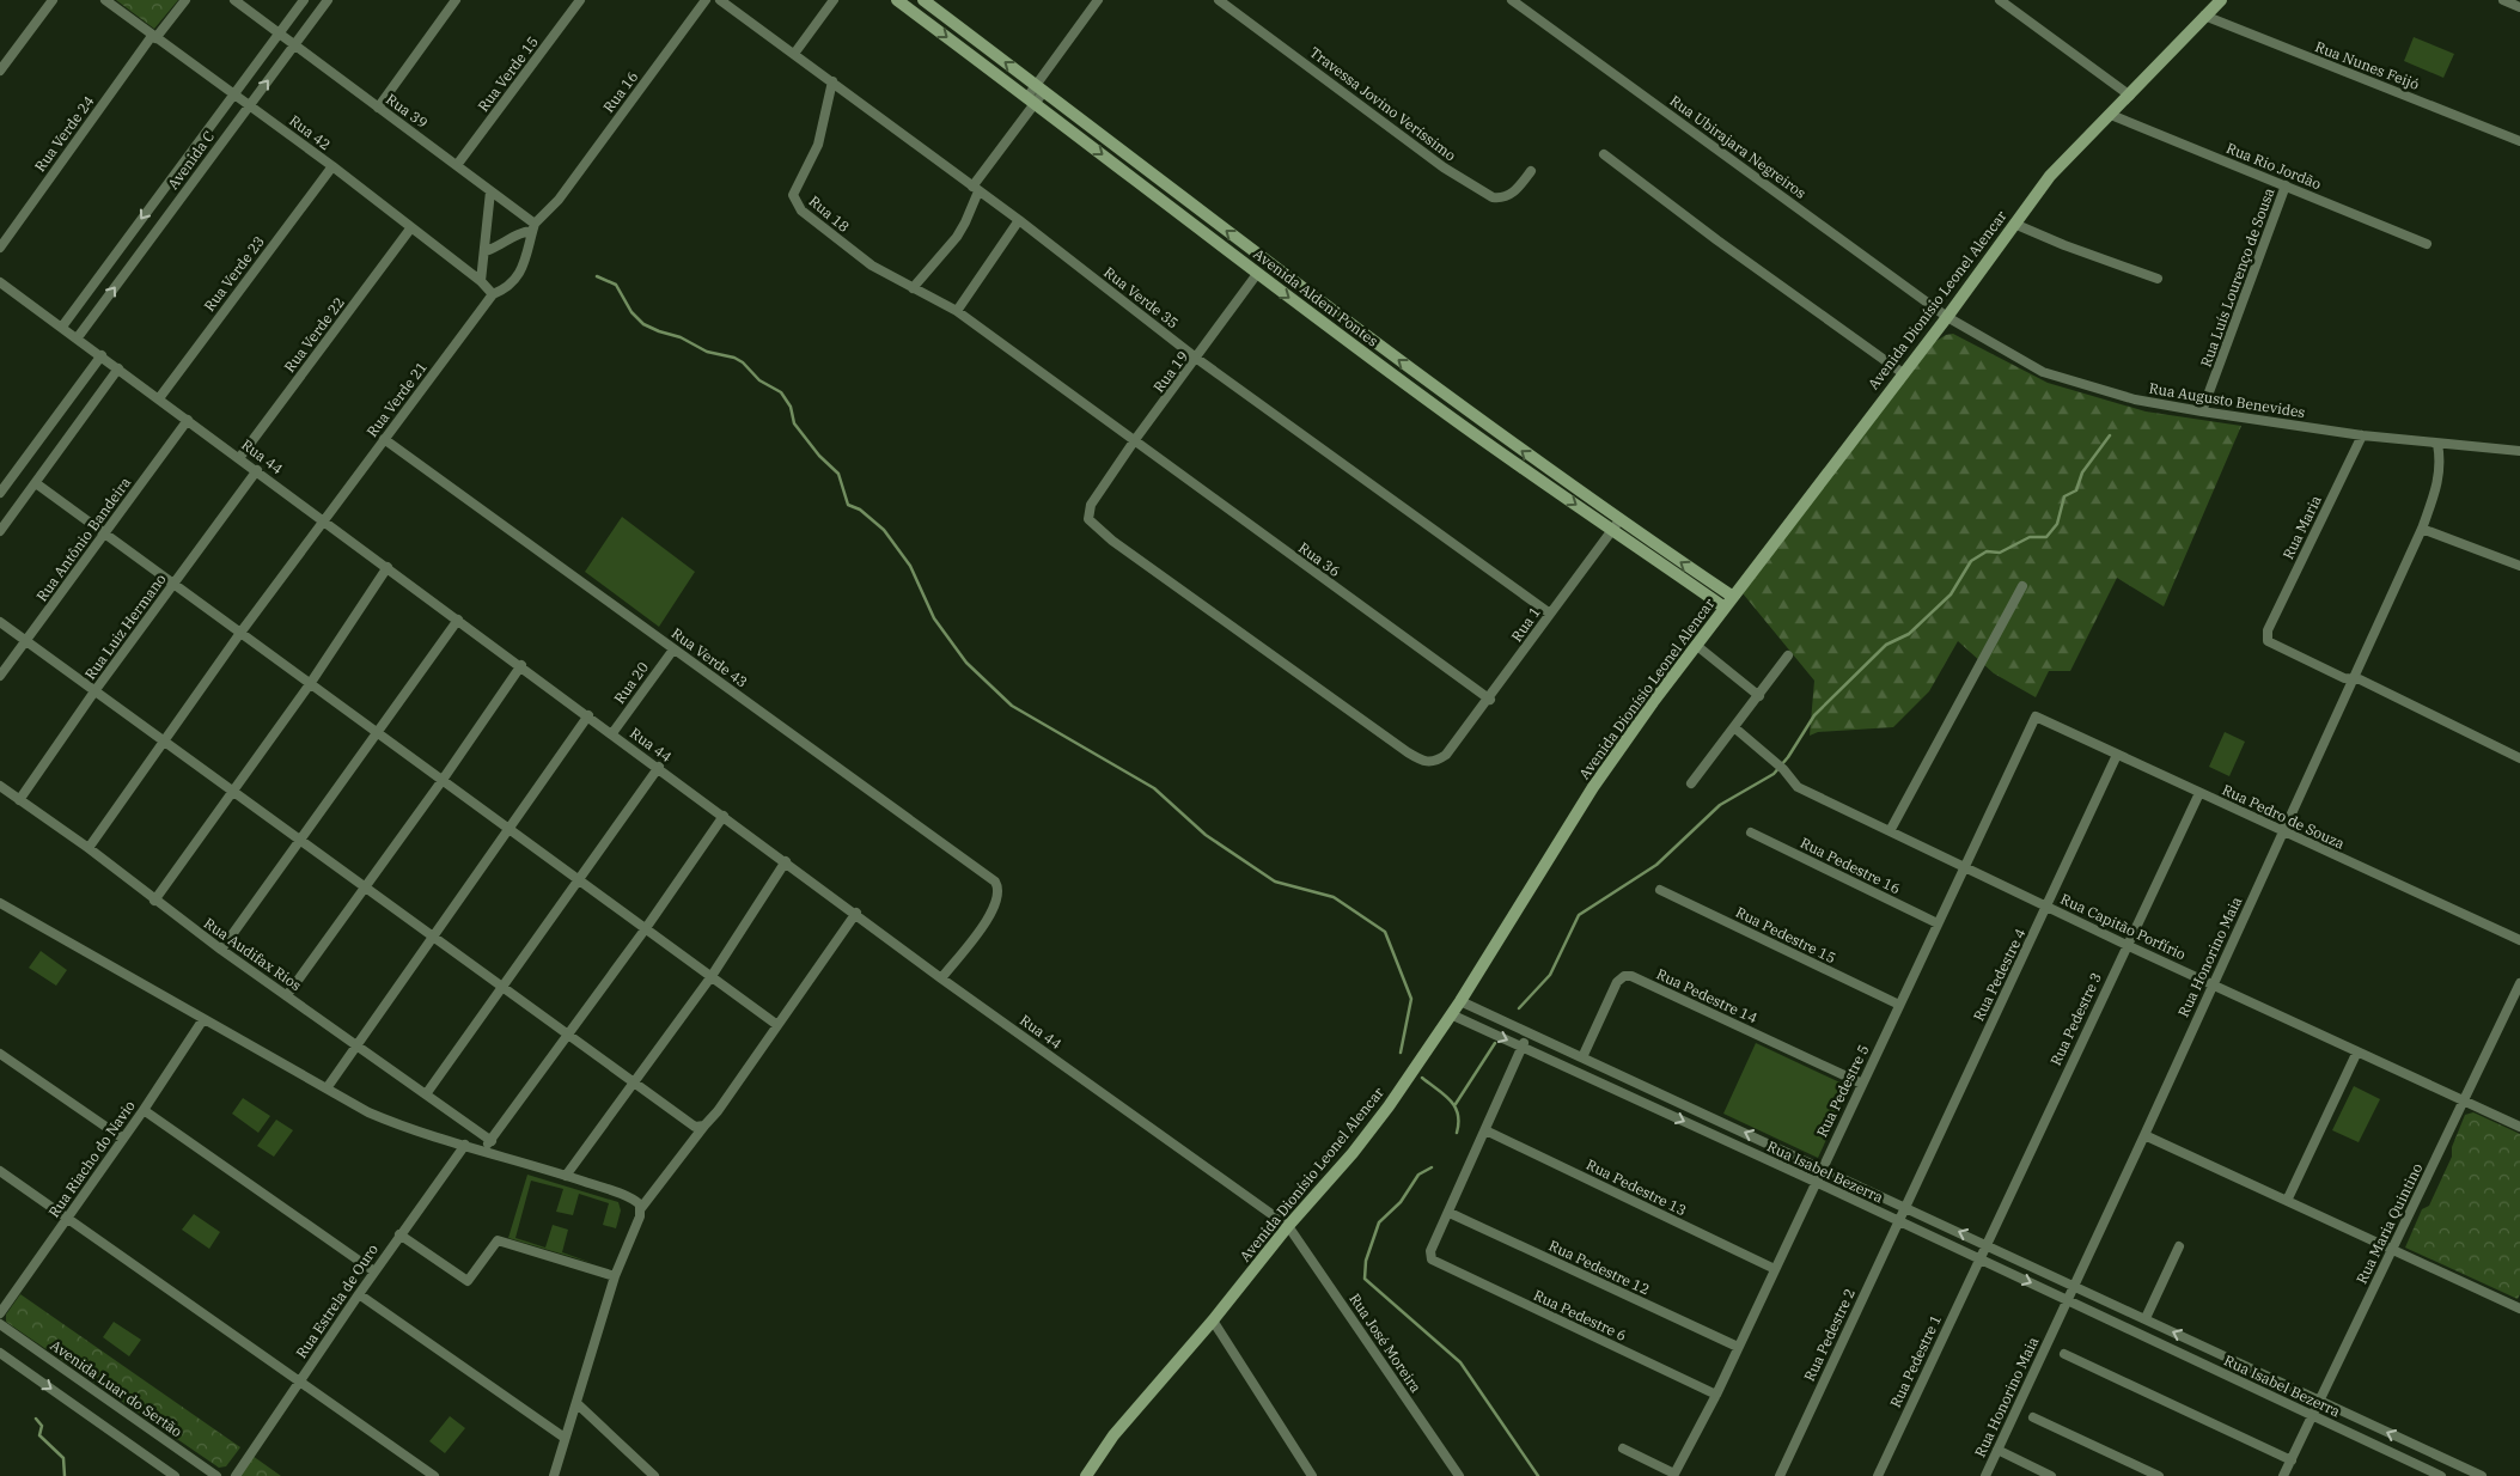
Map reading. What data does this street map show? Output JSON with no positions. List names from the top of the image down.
{
  "streets": {
    "main road": ["Avenida Aldeni Pontes", "Avenida Dionísio Leonel Alencar"],
    "street": [
      "Rua Nunes Feijó",
      "Rua Verde 15",
      "Rua 16",
      "Travessa Jovino Veríssimo",
      "Rua 39",
      "Rua 42",
      "Rua Verde 24",
      "Rua Ubirajara Negreiros",
      "Avenida C",
      "Rua Rio Jordão",
      "Rua 18",
      "Rua Verde 23",
      "Rua Luís Lourenço de Sousa",
      "Rua Verde 35",
      "Rua Verde 22",
      "Rua 19",
      "Rua Verde 21",
      "Rua Augusto Benevides",
      "Rua 44",
      "Rua Maria",
      "Rua Antônio Bandeira",
      "Rua 36",
      "Rua 1",
      "Rua Luiz Hermano",
      "Rua Verde 43",
      "Rua 20",
      "Rua Pedro de Souza",
      "Rua Pedestre 16",
      "Rua Capitão Porfírio",
      "Rua Pedestre 15",
      "Rua Audifax Rios",
      "Rua Honorino Maia",
      "Rua Pedestre 4",
      "Rua Pedestre 14",
      "Rua Pedestre 3",
      "Rua Pedestre 5",
      "Rua Riacho do Navio",
      "Rua Isabel Bezerra",
      "Rua Pedestre 13",
      "Rua Maria Quintino",
      "Rua Pedestre 12",
      "Rua Estrela de Ouro",
      "Rua Pedestre 6",
      "Rua Pedestre 2",
      "Rua José Moreira",
      "Rua Pedestre 1",
      "Avenida Luar do Sertão"
    ]
  },
  "crossings": [
    ["Rua Nunes Feijó", "Avenida Dionísio Leonel Alencar"],
    ["Rua Verde 15", "Rua 39"],
    ["Rua 16", "Rua 39"],
    ["Rua 39", "Avenida C"],
    ["Rua 42", "Rua Verde 24"],
    ["Rua 42", "Avenida C"],
    ["Rua 42", "Rua Verde 23"],
    ["Rua 42", "Rua Verde 22"],
    ["Rua 42", "Rua Verde 21"],
    ["Rua Ubirajara Negreiros", "Avenida Dionísio Leonel Alencar"],
    ["Rua Ubirajara Negreiros", "Rua Augusto Benevides"],
    ["Avenida C", "Rua 44"],
    ["Rua Rio Jordão", "Rua Luís Lourenço de Sousa"],
    ["Rua Rio Jordão", "Avenida Dionísio Leonel Alencar"],
    ["Rua 18", "Rua Verde 35"],
    ["Rua 18", "Rua 19"],
    ["Rua 18", "Rua 36"],
    ["Rua Verde 23", "Rua 44"],
    ["Rua Luís Lourenço de Sousa", "Rua Augusto Benevides"],
    ["Rua Verde 35", "Rua 19"],
    ["Rua Verde 35", "Rua 1"],
    ["Avenida Aldeni Pontes", "Avenida Dionísio Leonel Alencar"],
    ["Avenida Aldeni Pontes", "Rua 19"],
    ["Avenida Aldeni Pontes", "Rua 1"],
    ["Avenida Dionísio Leonel Alencar", "Rua Augusto Benevides"],
    ["Avenida Dionísio Leonel Alencar", "Rua 44"],
    ["Avenida Dionísio Leonel Alencar", "Rua Isabel Bezerra"],
    ["Avenida Dionísio Leonel Alencar", "Rua José Moreira"],
    ["Rua Verde 22", "Rua 44"],
    ["Rua 19", "Rua 36"],
    ["Rua 19", "Rua 1"],
    ["Rua Verde 21", "Rua 44"],
    ["Rua Verde 21", "Rua Verde 43"],
    ["Rua Verde 21", "Rua Audifax Rios"],
    ["Rua Augusto Benevides", "Rua Maria"],
    ["Rua Augusto Benevides", "Rua Honorino Maia"],
    ["Rua 44", "Rua Antônio Bandeira"],
    ["Rua 44", "Rua Luiz Hermano"],
    ["Rua 44", "Rua Verde 43"],
    ["Rua 44", "Rua 20"],
    ["Rua 44", "Rua José Moreira"],
    ["Rua Maria", "Rua Honorino Maia"],
    ["Rua 36", "Rua 1"],
    ["Rua Luiz Hermano", "Rua Audifax Rios"],
    ["Rua Verde 43", "Rua 20"],
    ["Rua Pedro de Souza", "Rua Honorino Maia"],
    ["Rua Pedro de Souza", "Rua Pedestre 4"],
    ["Rua Pedro de Souza", "Rua Pedestre 3"],
    ["Rua Pedro de Souza", "Rua Pedestre 5"],
    ["Rua Pedestre 16", "Rua Pedestre 5"],
    ["Rua Capitão Porfírio", "Rua Honorino Maia"],
    ["Rua Capitão Porfírio", "Rua Pedestre 4"],
    ["Rua Capitão Porfírio", "Rua Pedestre 3"],
    ["Rua Capitão Porfírio", "Rua Pedestre 5"],
    ["Rua Capitão Porfírio", "Rua Maria Quintino"],
    ["Rua Pedestre 15", "Rua Pedestre 5"],
    ["Rua Honorino Maia", "Rua Isabel Bezerra"],
    ["Rua Pedestre 4", "Rua Isabel Bezerra"],
    ["Rua Pedestre 4", "Rua Pedestre 2"],
    ["Rua Pedestre 14", "Rua Pedestre 5"],
    ["Rua Pedestre 14", "Rua Isabel Bezerra"],
    ["Rua Pedestre 3", "Rua Isabel Bezerra"],
    ["Rua Pedestre 3", "Rua Pedestre 1"],
    ["Rua Pedestre 5", "Rua Isabel Bezerra"],
    ["Rua Pedestre 5", "Rua Pedestre 13"],
    ["Rua Pedestre 5", "Rua Pedestre 12"],
    ["Rua Pedestre 5", "Rua Pedestre 6"],
    ["Rua Isabel Bezerra", "Rua Maria Quintino"],
    ["Rua Isabel Bezerra", "Rua Pedestre 2"],
    ["Rua Isabel Bezerra", "Rua Pedestre 1"],
    ["Rua Pedestre 12", "Rua Pedestre 6"]
  ]
}
